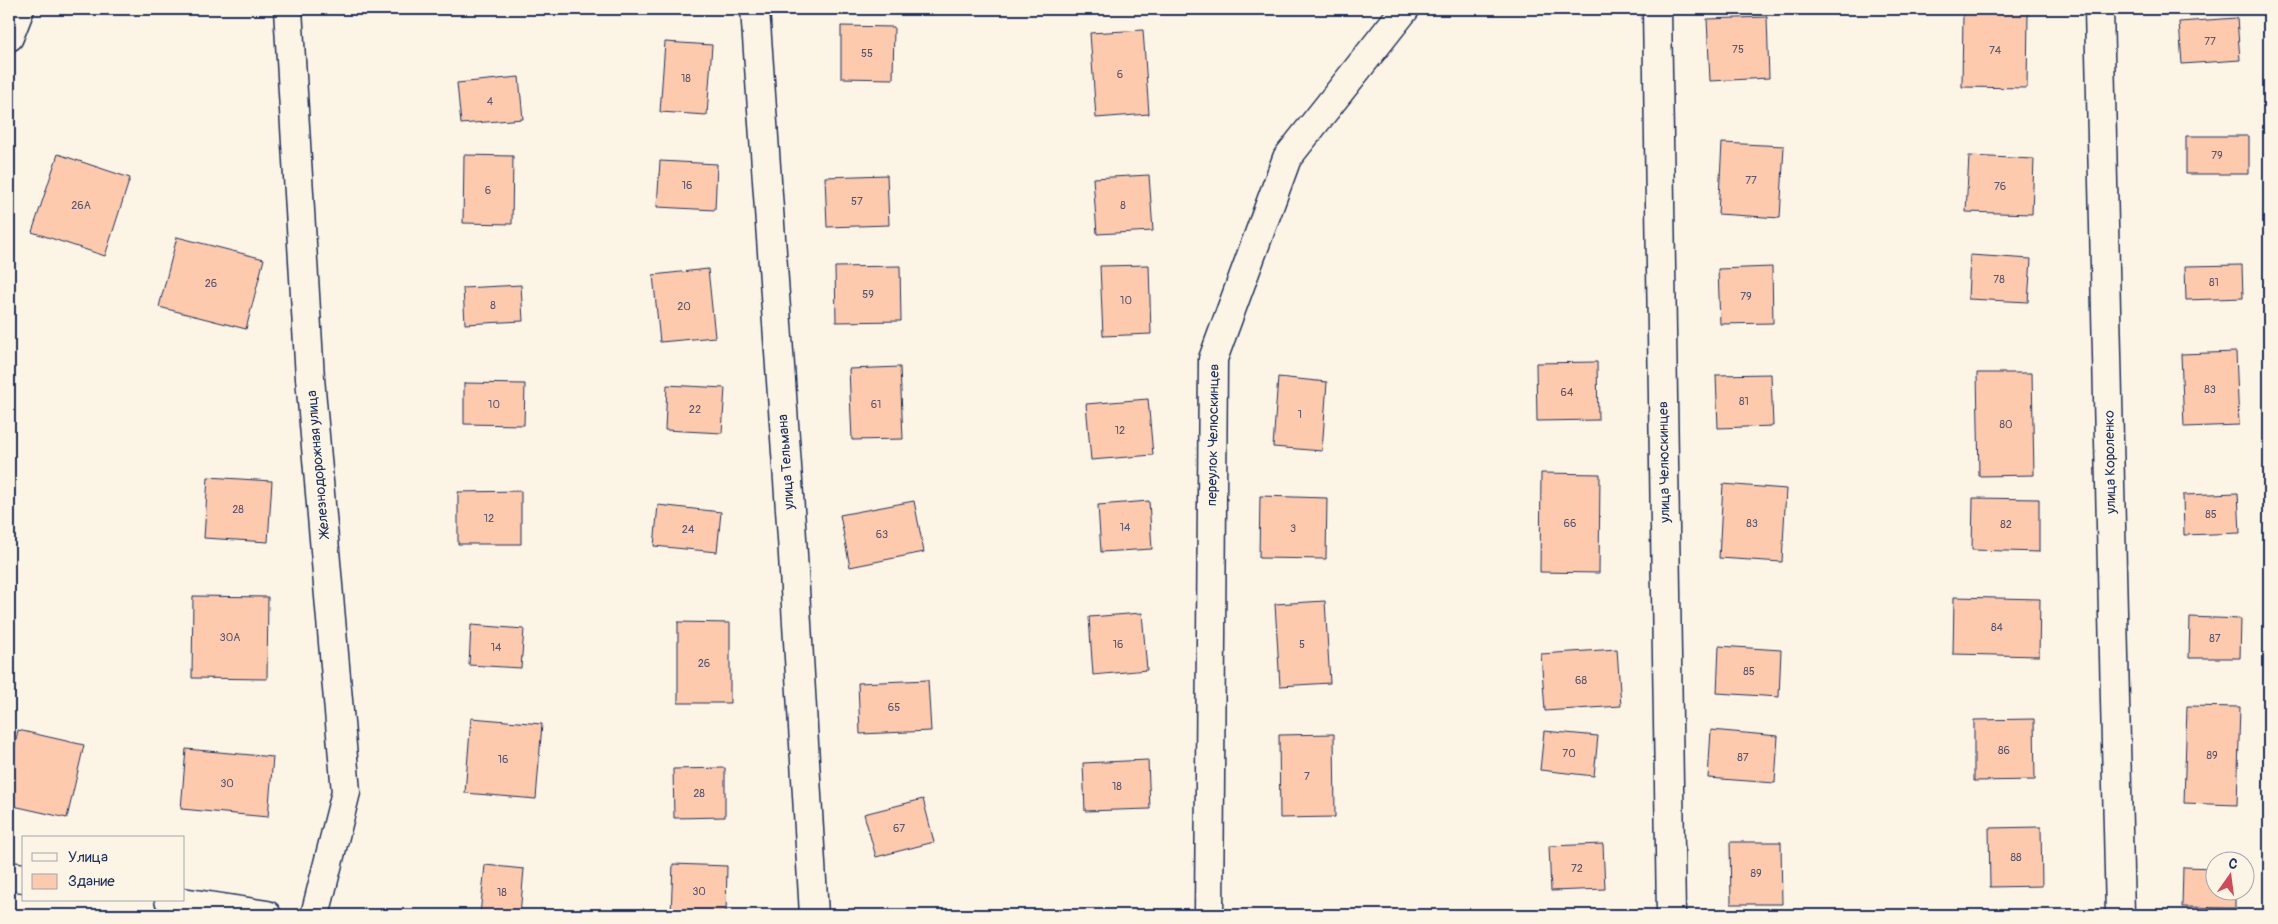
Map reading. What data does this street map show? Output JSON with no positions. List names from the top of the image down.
{
  "streets": {
    "street": [
      "переулок Челюскинцев",
      "улица Тельмана",
      "улица Челюскинцев",
      "улица Короленко",
      "Железнодорожная улица"
    ]
  },
  "house_numbers": [
    "77",
    "75",
    "74",
    "55",
    "6",
    "18",
    "4",
    "79",
    "77",
    "16",
    "76",
    "6",
    "57",
    "26А",
    "8",
    "78",
    "81",
    "26",
    "59",
    "79",
    "10",
    "8",
    "20",
    "83",
    "64",
    "81",
    "10",
    "61",
    "22",
    "1",
    "80",
    "12",
    "28",
    "85",
    "12",
    "66",
    "83",
    "82",
    "14",
    "3",
    "24",
    "63",
    "84",
    "30А",
    "87",
    "16",
    "5",
    "14",
    "26",
    "85",
    "68",
    "65",
    "86",
    "70",
    "89",
    "87",
    "16",
    "7",
    "30",
    "18",
    "28",
    "67",
    "88",
    "72",
    "89",
    "30",
    "18"
  ],
  "legend": ["Улица", "Здание"],
  "north": "top"
}
